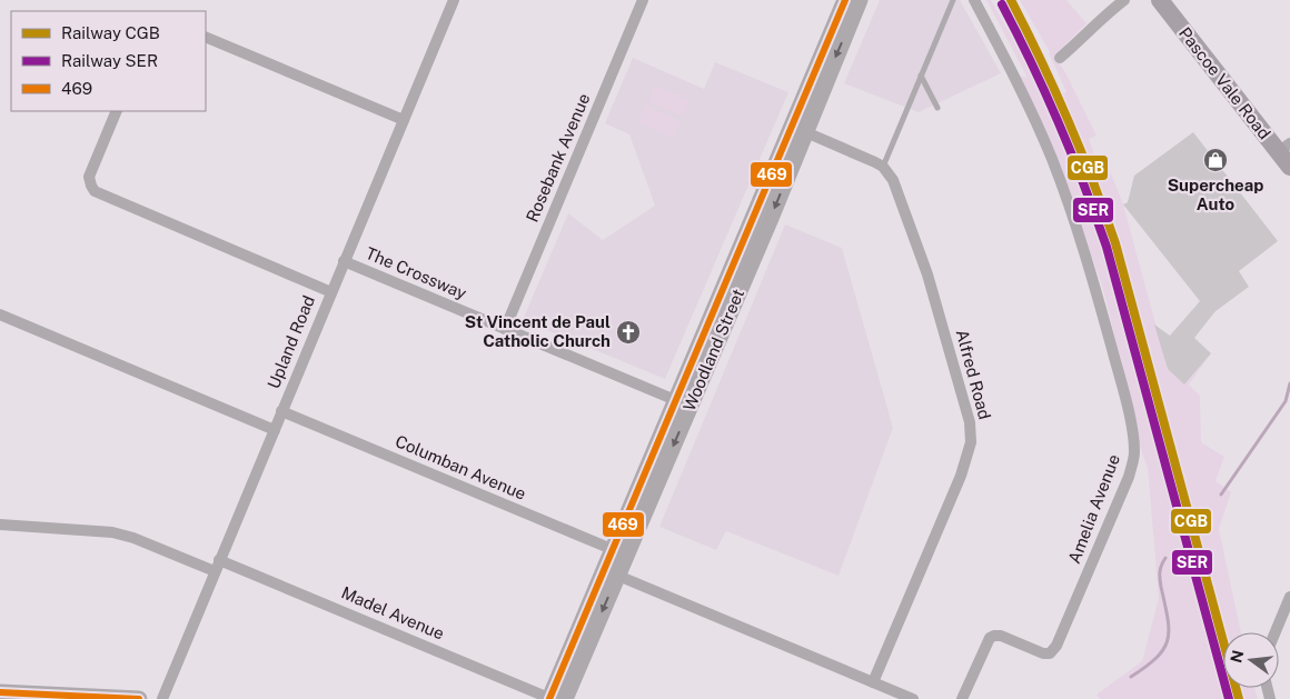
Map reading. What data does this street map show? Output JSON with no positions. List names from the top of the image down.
{
  "streets": {
    "main road": ["Pascoe Vale Road", "Woodland Street"],
    "street": [
      "Rosebank Avenue",
      "The Crossway",
      "Upland Road",
      "Alfred Road",
      "Columban Avenue",
      "Amelia Avenue",
      "Madel Avenue"
    ]
  },
  "crossings": [
    ["Rosebank Avenue", "The Crossway"],
    ["The Crossway", "Upland Road"],
    ["The Crossway", "Woodland Street"],
    ["Upland Road", "Columban Avenue"],
    ["Upland Road", "Madel Avenue"],
    ["Woodland Street", "Columban Avenue"],
    ["Woodland Street", "Madel Avenue"]
  ],
  "places": {
    "shop": ["Supercheap Auto"],
    "church": ["St Vincent de Paul Catholic Church"]
  },
  "lines": ["rail line CGB", "transit line 469", "rail line SER"],
  "legend": ["Railway CGB", "Railway SER", "469"],
  "north": "left"
}
